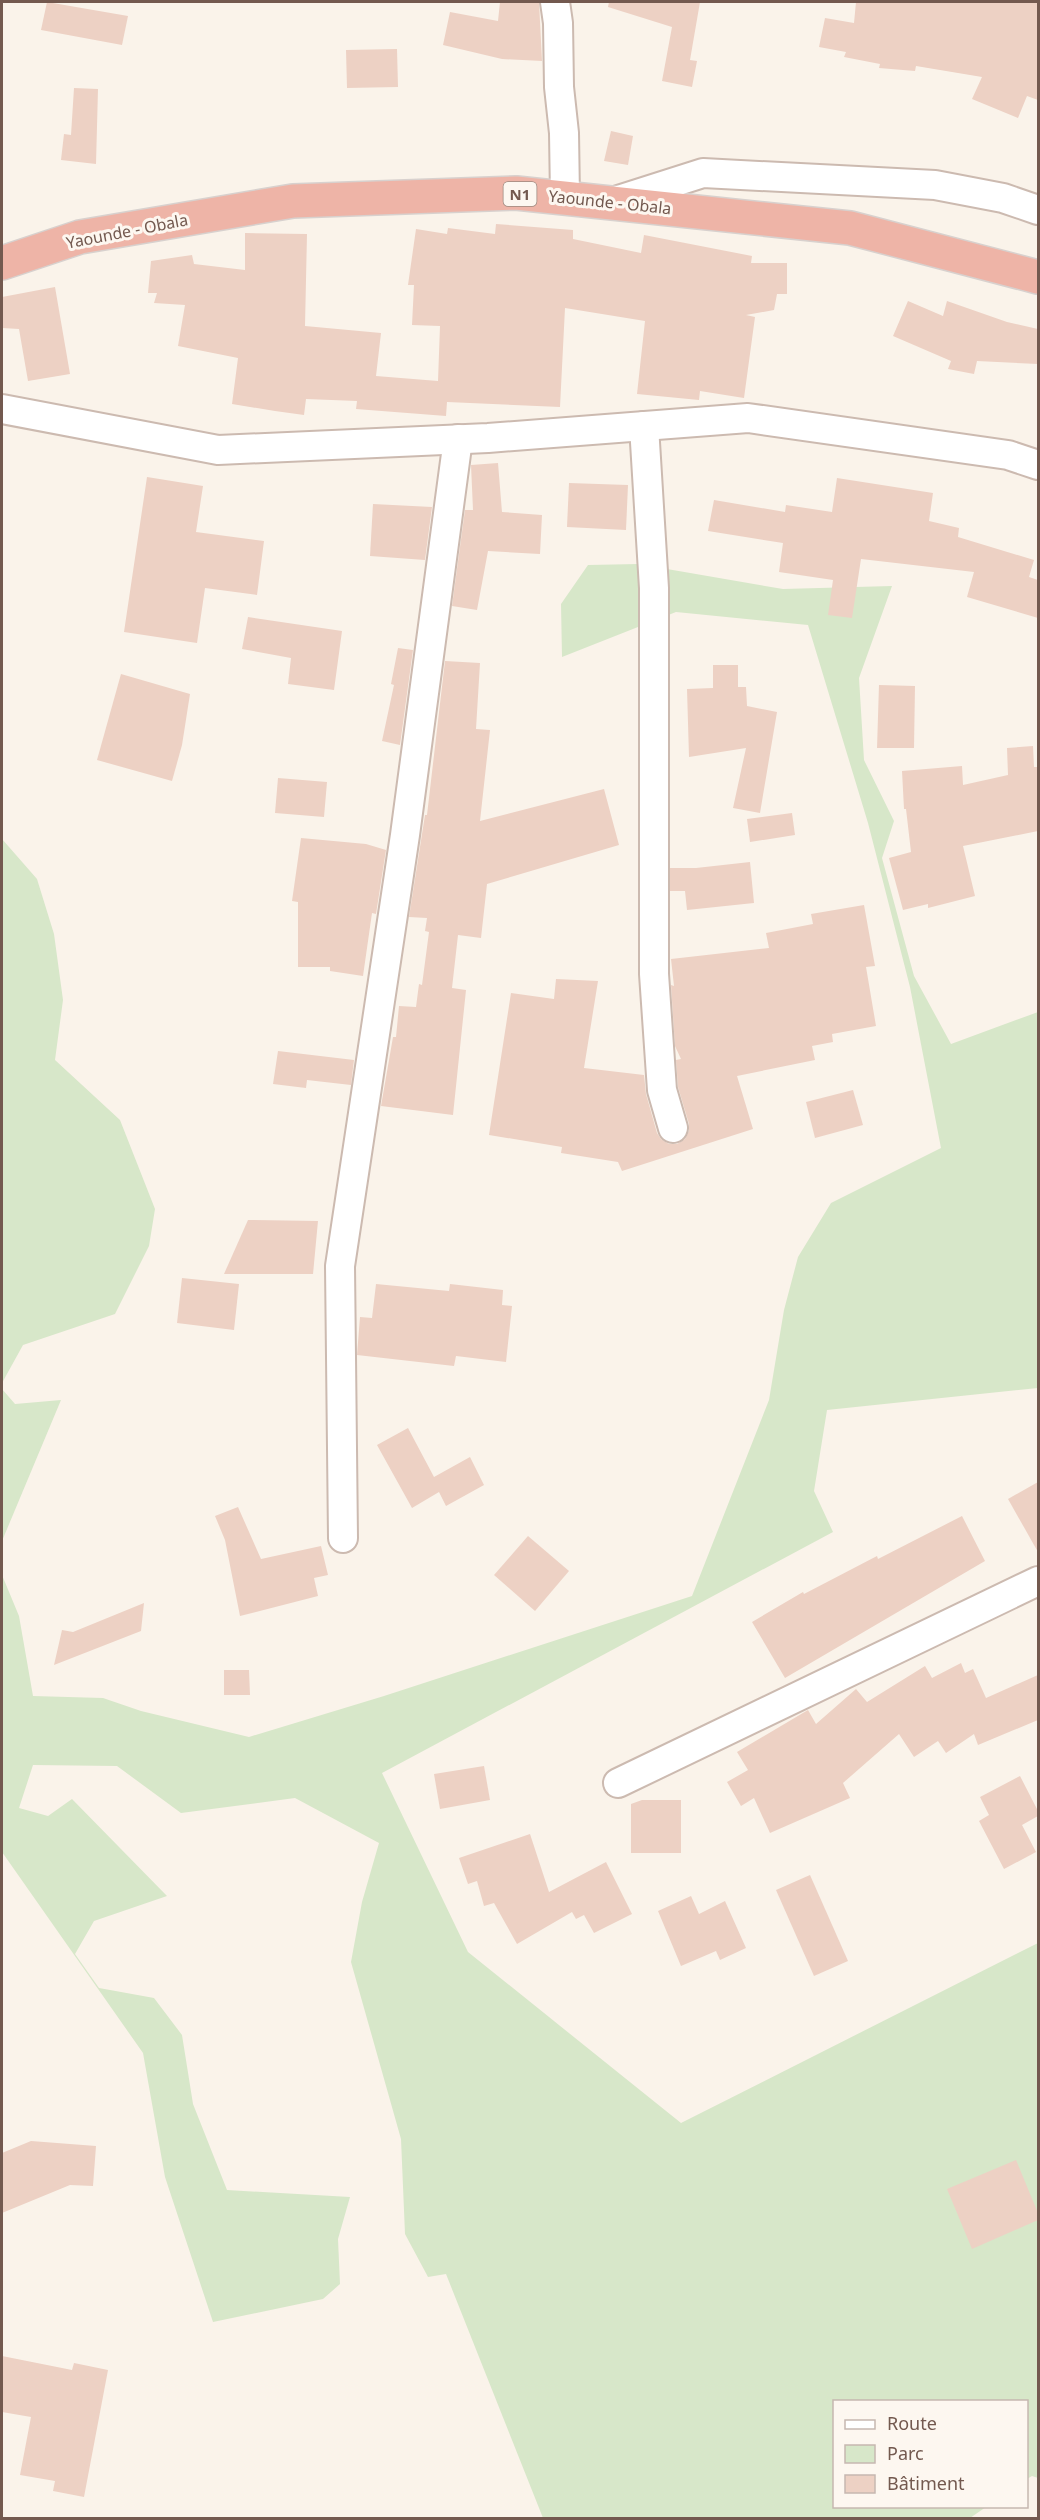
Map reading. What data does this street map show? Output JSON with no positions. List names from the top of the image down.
{
  "streets": {
    "highway": ["N1", "Yaounde - Obala"]
  },
  "legend": ["Route", "Parc", "Bâtiment"]
}
